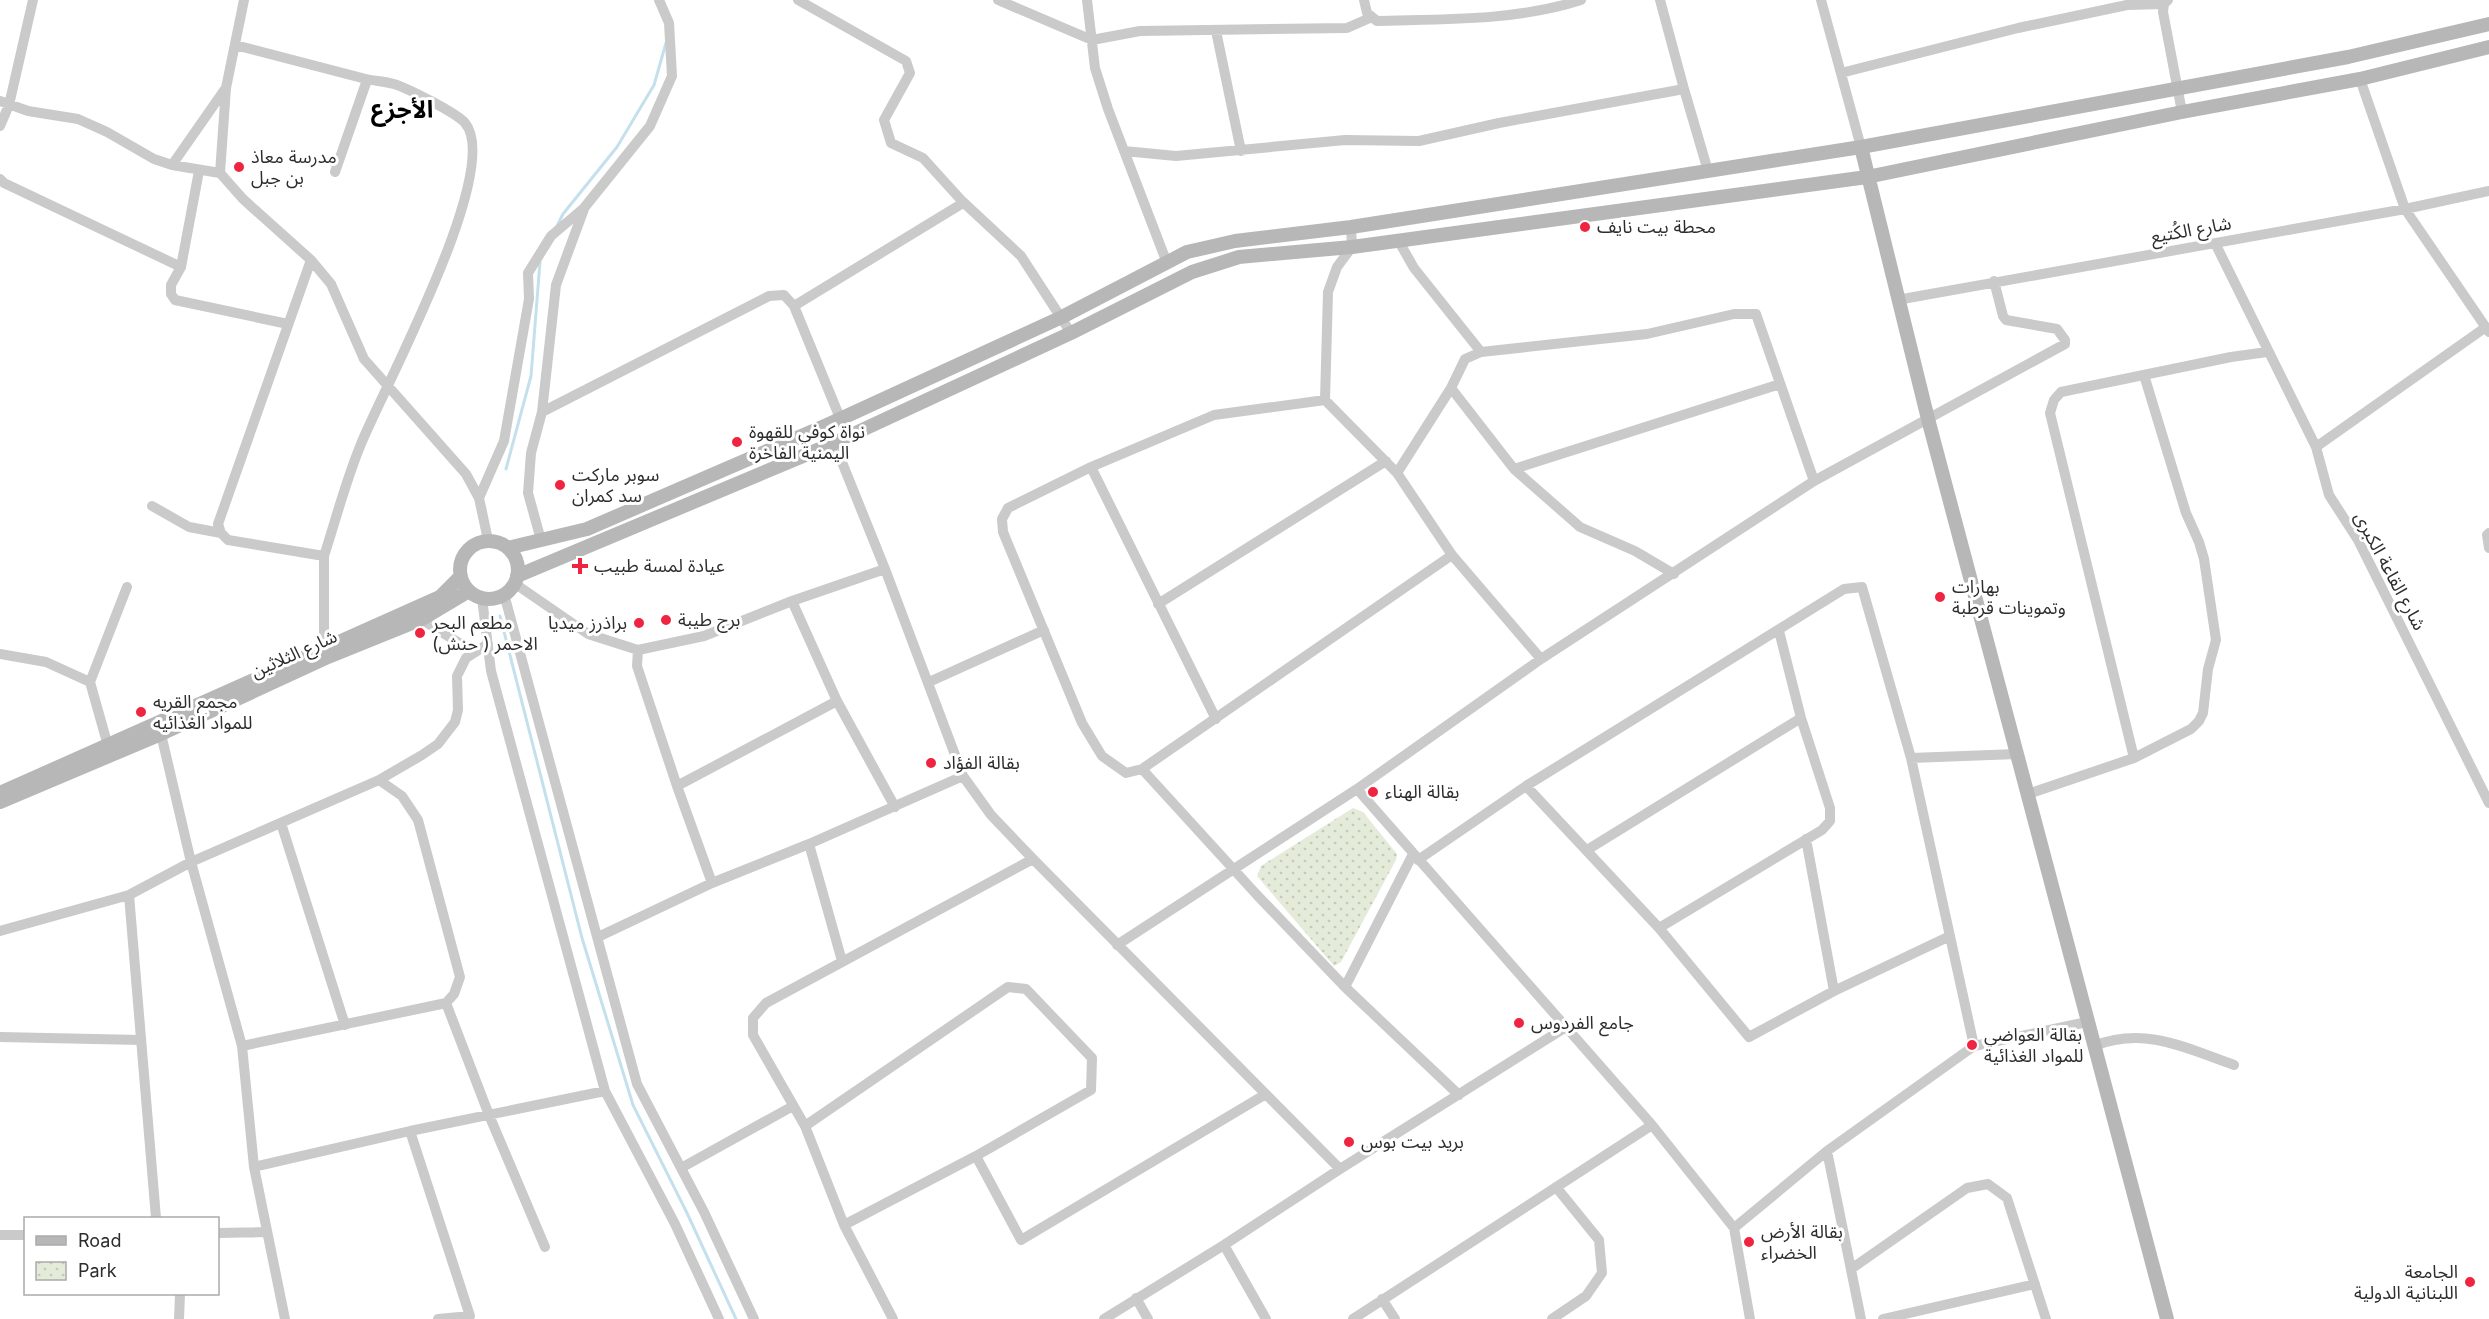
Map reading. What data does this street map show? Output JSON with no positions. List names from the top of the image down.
{
  "streets": {
    "main road": ["شارع الثلاثين"],
    "street": ["شارع الكُتيع", "شارع القاعة الكبرى"]
  },
  "crossings": [
    ["شارع الكُتيع", "شارع القاعة الكبرى"]
  ],
  "districts": ["الأجزع"],
  "places": {
    "other": [
      "مدرسة معاذ بن جبل",
      "محطة بيت نايف",
      "نواة كوفي للقهوة اليمنية الفاخرة",
      "سوبر ماركت سد كمران",
      "بهارات وتموينات قرطبة",
      "برج طيبة",
      "براذرز ميديا",
      "مطعم البحر الاحمر ( حنش)",
      "مجمع القريه للمواد الغذائيه",
      "بقالة الفؤاد",
      "بقالة الهناء",
      "جامع الفردوس",
      "بقالة العواضي للمواد الغذائية",
      "بريد بيت بوس",
      "بقالة الأرض الخضراء",
      "الجامعة اللبنانية الدولية"
    ],
    "health": ["عيادة لمسة طبيب"]
  },
  "legend": ["Road", "Park"]
}
